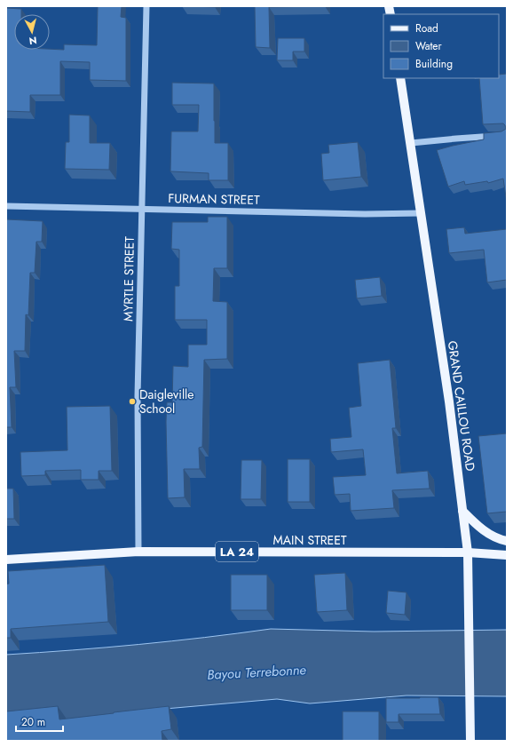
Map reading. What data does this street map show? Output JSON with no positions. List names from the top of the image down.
{
  "streets": {
    "main road": ["GRAND CAILLOU ROAD", "MAIN STREET", "LA 24"],
    "street": ["FURMAN STREET", "MYRTLE STREET"]
  },
  "crossings": [
    ["FURMAN STREET", "MYRTLE STREET"],
    ["FURMAN STREET", "GRAND CAILLOU ROAD"],
    ["MYRTLE STREET", "MAIN STREET"],
    ["GRAND CAILLOU ROAD", "MAIN STREET"]
  ],
  "water": ["Bayou Terrebonne"],
  "places": ["Daigleville School"],
  "legend": ["Road", "Water", "Building"],
  "scale_bar": "20 m",
  "north": "bottom"
}
